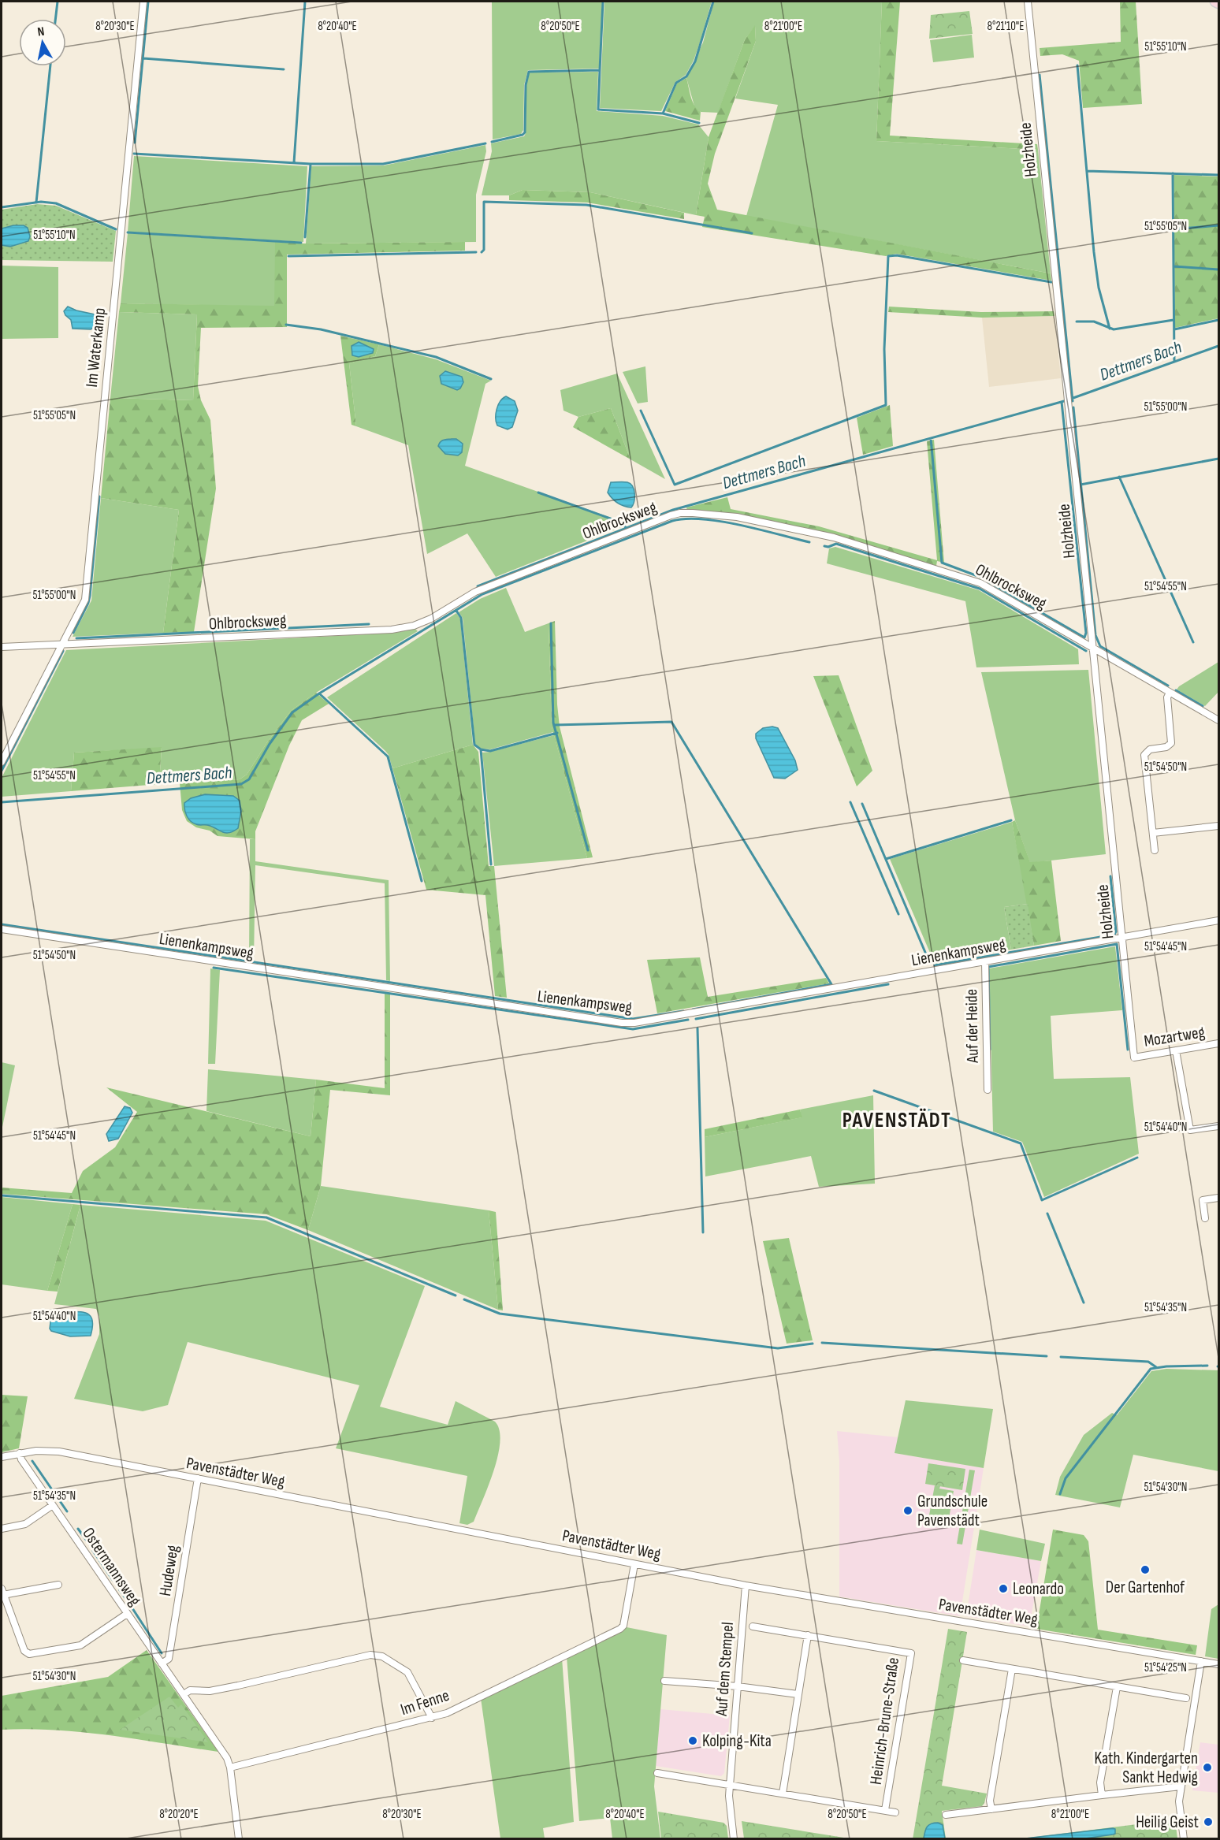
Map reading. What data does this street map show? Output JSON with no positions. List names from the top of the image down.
{
  "streets": {
    "street": [
      "Holzheide",
      "Im Waterkamp",
      "Ohlbrocksweg",
      "Lienenkampsweg",
      "Auf der Heide",
      "Mozartweg",
      "Pavenstädter Weg",
      "Ostermannsweg",
      "Hudeweg",
      "Auf dem Stempel",
      "Im Fenne",
      "Heinrich-Brune-Straße"
    ]
  },
  "crossings": [
    ["Holzheide", "Ohlbrocksweg"],
    ["Holzheide", "Lienenkampsweg"],
    ["Holzheide", "Mozartweg"],
    ["Im Waterkamp", "Ohlbrocksweg"],
    ["Lienenkampsweg", "Auf der Heide"],
    ["Pavenstädter Weg", "Ostermannsweg"],
    ["Pavenstädter Weg", "Hudeweg"],
    ["Pavenstädter Weg", "Auf dem Stempel"],
    ["Pavenstädter Weg", "Im Fenne"],
    ["Ostermannsweg", "Hudeweg"],
    ["Ostermannsweg", "Im Fenne"],
    ["Auf dem Stempel", "Heinrich-Brune-Straße"]
  ],
  "districts": ["PAVENSTÄDT"],
  "water": ["Dettmers Bach"],
  "places": [
    "Grundschule Pavenstädt",
    "Der Gartenhof",
    "Leonardo",
    "Kolping-Kita",
    "Kath. Kindergarten Sankt Hedwig",
    "Heilig Geist"
  ],
  "north": "top",
  "coordinates": [
    "8°20'30\"E",
    "8°20'40\"E",
    "8°20'50\"E",
    "8°21'00\"E",
    "8°21'10\"E",
    "51°55'10\"N",
    "51°55'05\"N",
    "51°55'00\"N",
    "51°54'55\"N",
    "51°54'50\"N",
    "51°54'45\"N",
    "51°54'40\"N",
    "51°54'35\"N",
    "51°54'30\"N",
    "51°54'25\"N",
    "8°20'20\"E"
  ]
}
